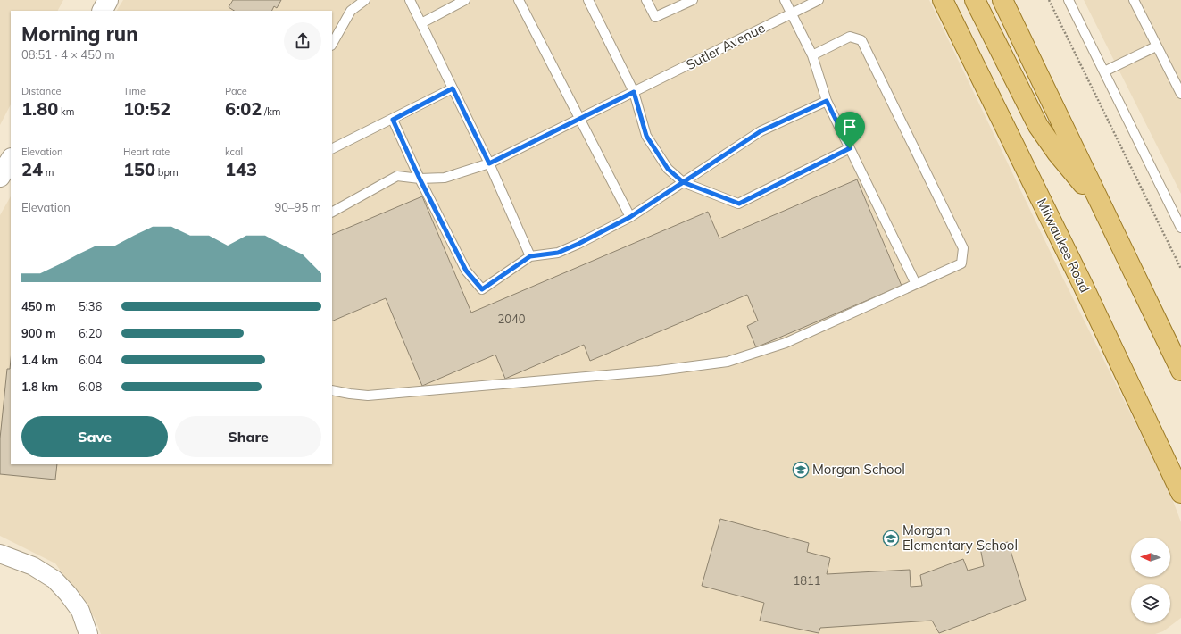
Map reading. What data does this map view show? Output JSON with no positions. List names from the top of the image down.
{
  "streets": {
    "main road": ["Milwaukee Road"],
    "lane": ["Sutler Avenue"]
  },
  "places": {
    "school or university": ["Morgan School", "Morgan Elementary School"]
  },
  "house_numbers": ["2040", "1811"],
  "north": "left",
  "page": {
    "heading": ["Morning run", "08:51 · 4 × 450 m"],
    "stats": [
      ["Distance", "1.80 km"],
      ["Time", "10:52"],
      ["Pace", "6:02 /km"],
      ["Elevation", "24 m"],
      ["Heart rate", "150 bpm"],
      ["kcal", "143"]
    ],
    "chart": ["Elevation", "90–95 m"],
    "list": [
      {
        "name": "450 m",
        "note": "5:36"
      },
      {
        "name": "900 m",
        "note": "6:20"
      },
      {
        "name": "1.4 km",
        "note": "6:04"
      },
      {
        "name": "1.8 km",
        "note": "6:08"
      }
    ],
    "buttons": ["Save", "Share"]
  }
}
